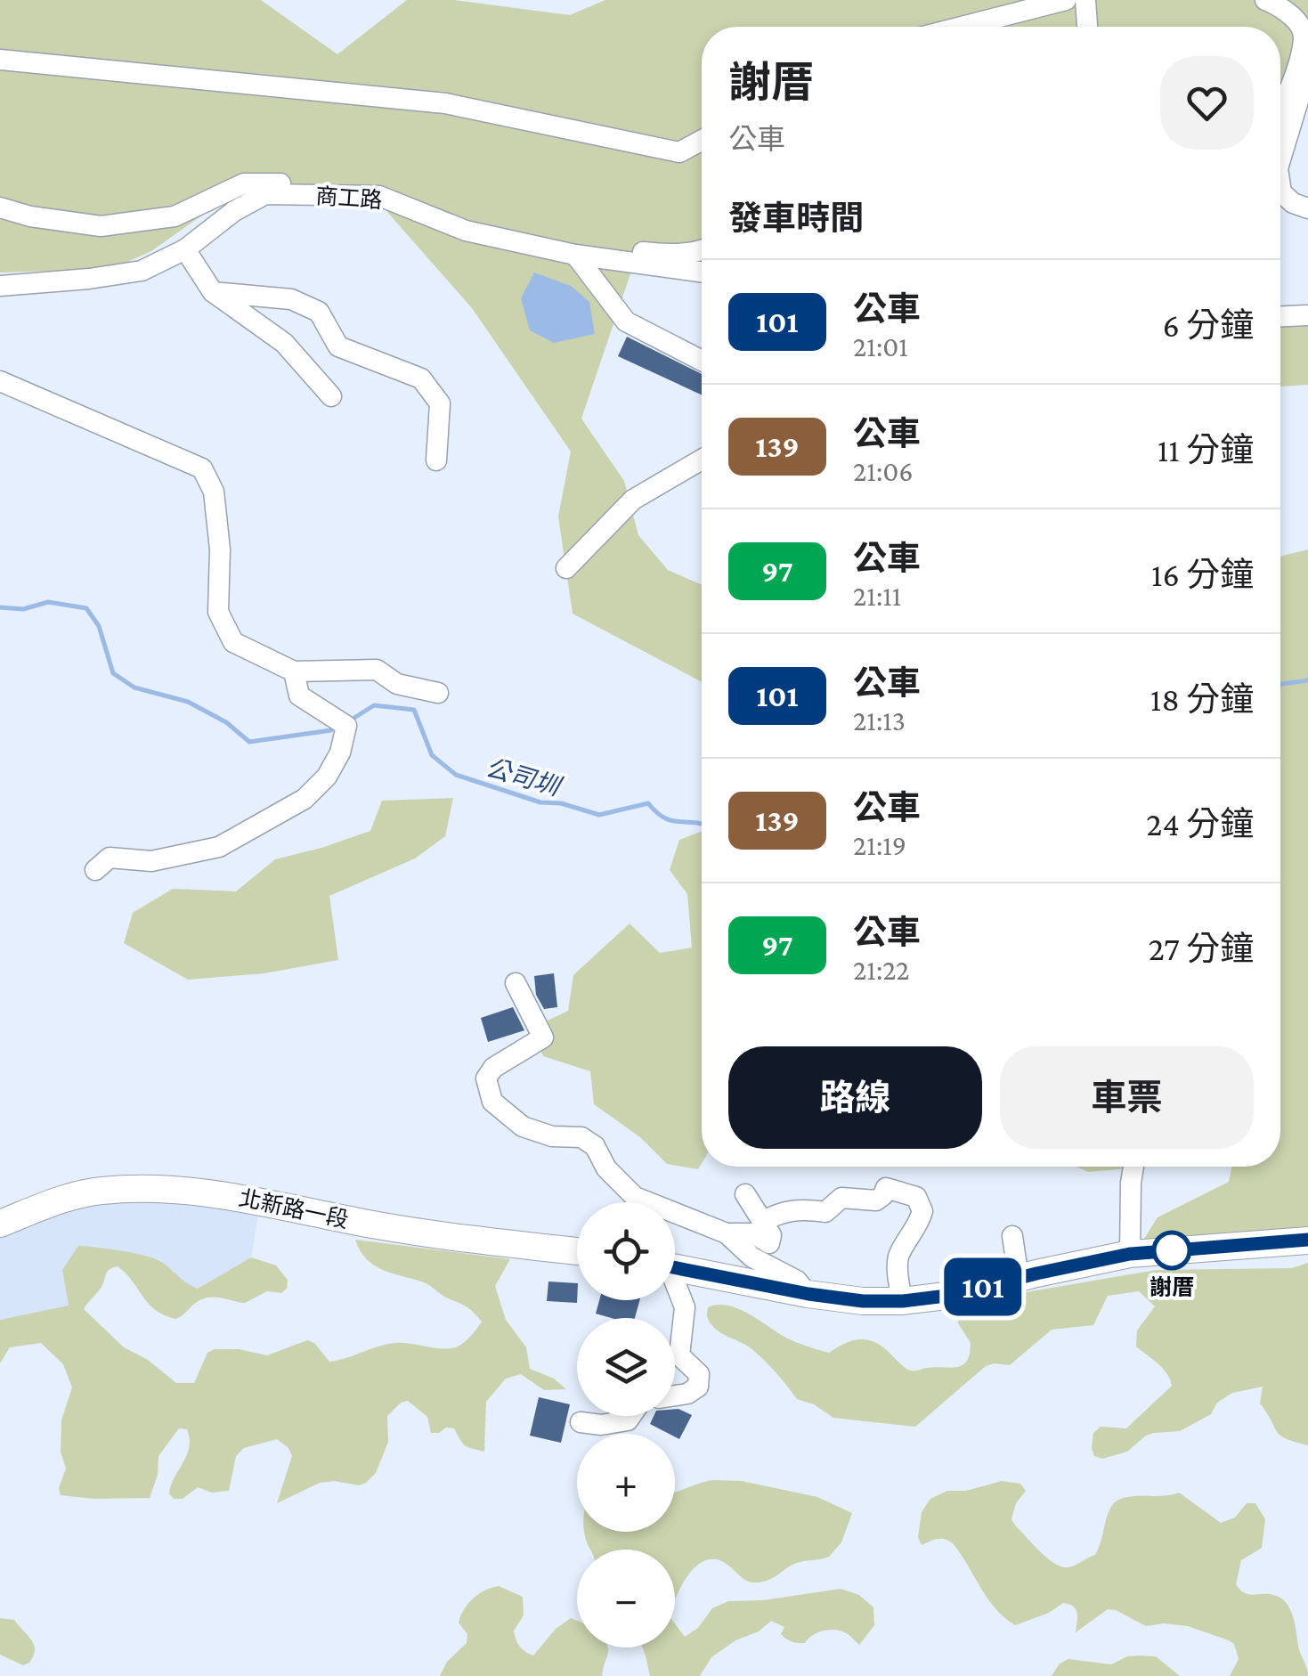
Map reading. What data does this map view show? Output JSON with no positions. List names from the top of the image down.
{
  "streets": {
    "main road": ["北新路一段"],
    "street": ["商工路"]
  },
  "water": ["公司圳"],
  "places": ["謝厝"],
  "lines": ["bus line 101"],
  "page": {
    "on_map": "101",
    "heading": [
      ["謝厝", "公車"],
      "發車時間"
    ],
    "list": [
      {
        "mark": "101",
        "name": "公車",
        "note": "21:01",
        "value": "6 分鐘"
      },
      {
        "mark": "139",
        "name": "公車",
        "note": "21:06",
        "value": "11 分鐘"
      },
      {
        "mark": "97",
        "name": "公車",
        "note": "21:11",
        "value": "16 分鐘"
      },
      {
        "mark": "101",
        "name": "公車",
        "note": "21:13",
        "value": "18 分鐘"
      },
      {
        "mark": "139",
        "name": "公車",
        "note": "21:19",
        "value": "24 分鐘"
      },
      {
        "mark": "97",
        "name": "公車",
        "note": "21:22",
        "value": "27 分鐘"
      }
    ],
    "buttons": ["路線", "車票"],
    "map_buttons": ["+", "−"]
  }
}
